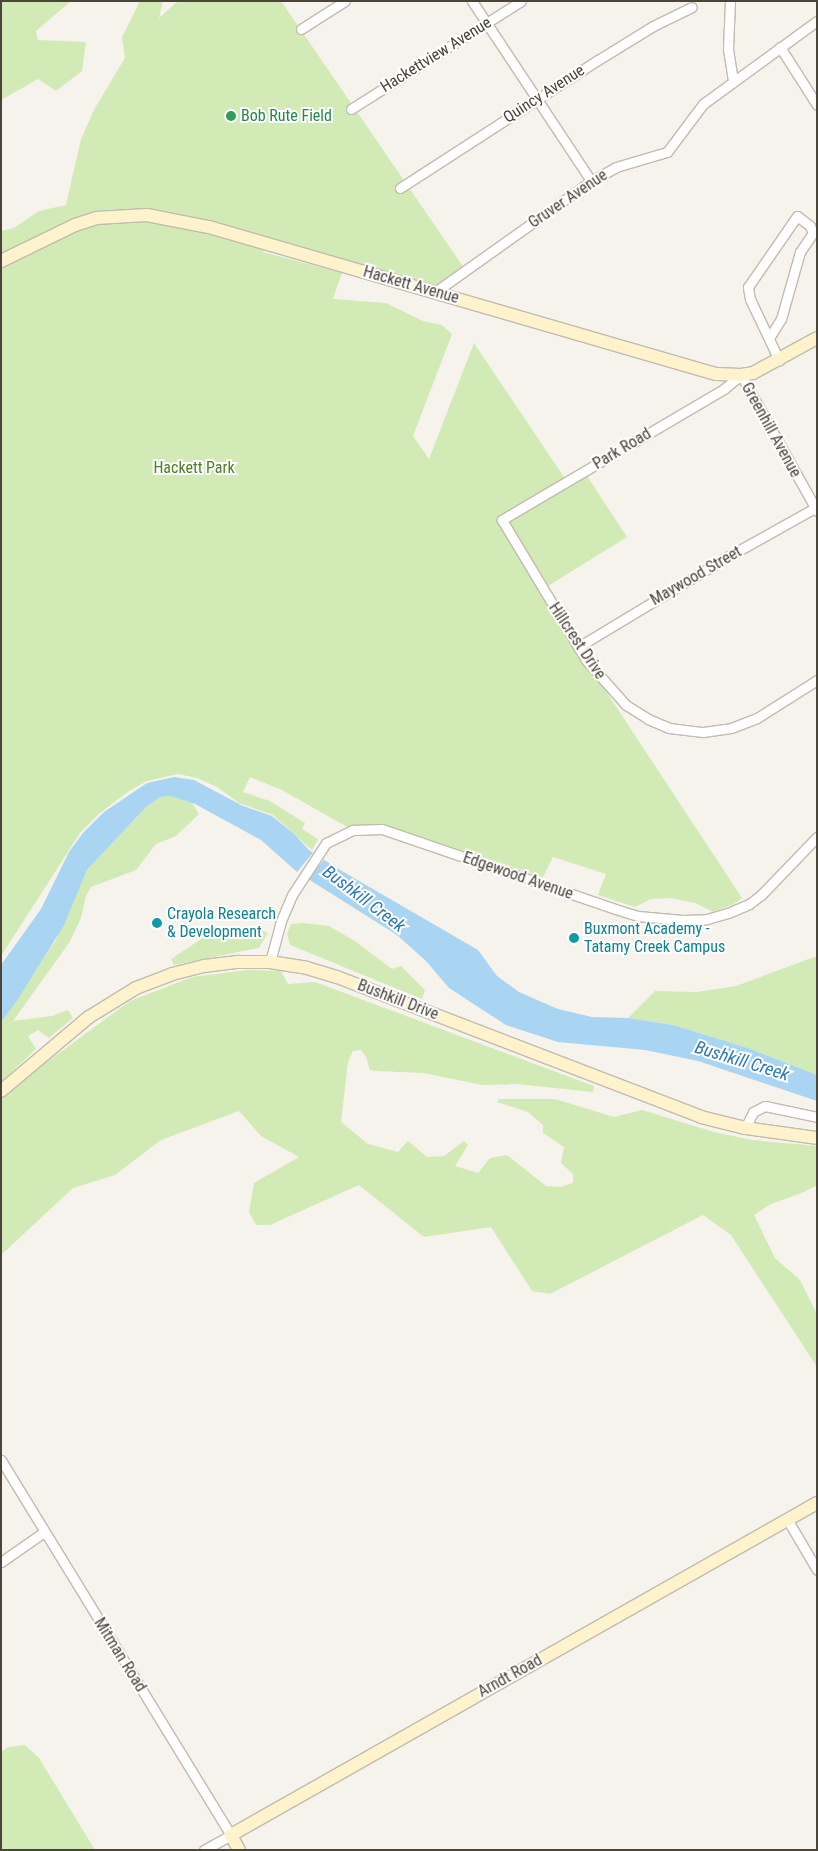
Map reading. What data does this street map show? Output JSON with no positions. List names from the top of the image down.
{
  "streets": {
    "main road": [
      "Hackett Avenue",
      "Bushkill Drive",
      "Mitman Road",
      "Arndt Road"
    ],
    "street": [
      "Hackettview Avenue",
      "Quincy Avenue",
      "Gruver Avenue",
      "Greenhill Avenue",
      "Park Road",
      "Maywood Street",
      "Hillcrest Drive",
      "Edgewood Avenue"
    ]
  },
  "crossings": [
    ["Gruver Avenue", "Hackett Avenue"],
    ["Hackett Avenue", "Greenhill Avenue"],
    ["Hackett Avenue", "Park Road"],
    ["Greenhill Avenue", "Park Road"],
    ["Greenhill Avenue", "Maywood Street"],
    ["Park Road", "Hillcrest Drive"],
    ["Maywood Street", "Hillcrest Drive"],
    ["Edgewood Avenue", "Bushkill Drive"],
    ["Mitman Road", "Arndt Road"]
  ],
  "water": ["Bushkill Creek"],
  "parks": ["Hackett Park"],
  "places": ["Bob Rute Field", "Crayola Research & Development", "Buxmont Academy - Tatamy Creek Campus"]
}
